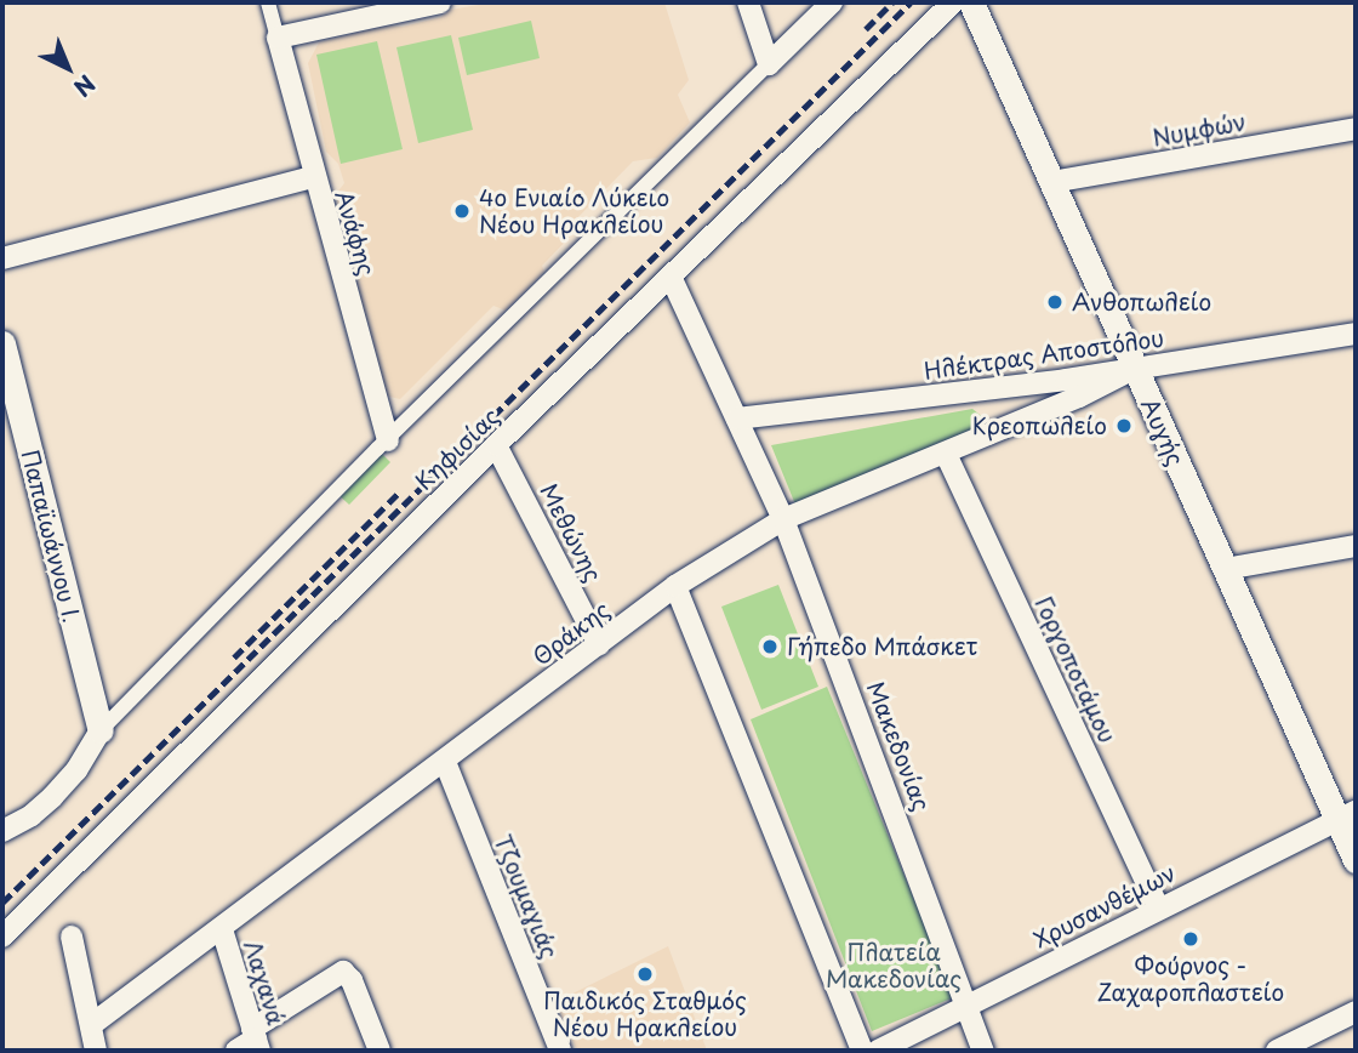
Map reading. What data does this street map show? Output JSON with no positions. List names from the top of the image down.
{
  "streets": {
    "street": [
      "Νυμφών",
      "Ανάφης",
      "Ηλέκτρας Αποστόλου",
      "Αυγής",
      "Κηφισίας",
      "Μεθώνης",
      "Παπαϊωάννου Ι.",
      "Θράκης",
      "Γοργοποτάμου",
      "Μακεδονίας",
      "Τζουμαγιάς",
      "Χρυσανθέμων",
      "Λαχανά"
    ]
  },
  "crossings": [
    ["Νυμφών", "Αυγής"],
    ["Ηλέκτρας Αποστόλου", "Αυγής"],
    ["Ηλέκτρας Αποστόλου", "Θράκης"],
    ["Ηλέκτρας Αποστόλου", "Μακεδονίας"],
    ["Αυγής", "Θράκης"],
    ["Αυγής", "Χρυσανθέμων"],
    ["Κηφισίας", "Μεθώνης"],
    ["Κηφισίας", "Μακεδονίας"],
    ["Μεθώνης", "Θράκης"],
    ["Θράκης", "Γοργοποτάμου"],
    ["Θράκης", "Μακεδονίας"],
    ["Θράκης", "Τζουμαγιάς"],
    ["Θράκης", "Λαχανά"],
    ["Γοργοποτάμου", "Χρυσανθέμων"],
    ["Μακεδονίας", "Χρυσανθέμων"]
  ],
  "parks": ["Πλατεία Μακεδονίας"],
  "places": [
    "4ο Ενιαίο Λύκειο Νέου Ηρακλείου",
    "Ανθοπωλείο",
    "Κρεοπωλείο",
    "Γήπεδο Μπάσκετ",
    "Φούρνος - Ζαχαροπλαστείο",
    "Παιδικός Σταθμός Νέου Ηρακλείου"
  ],
  "north": "bottom right"
}
